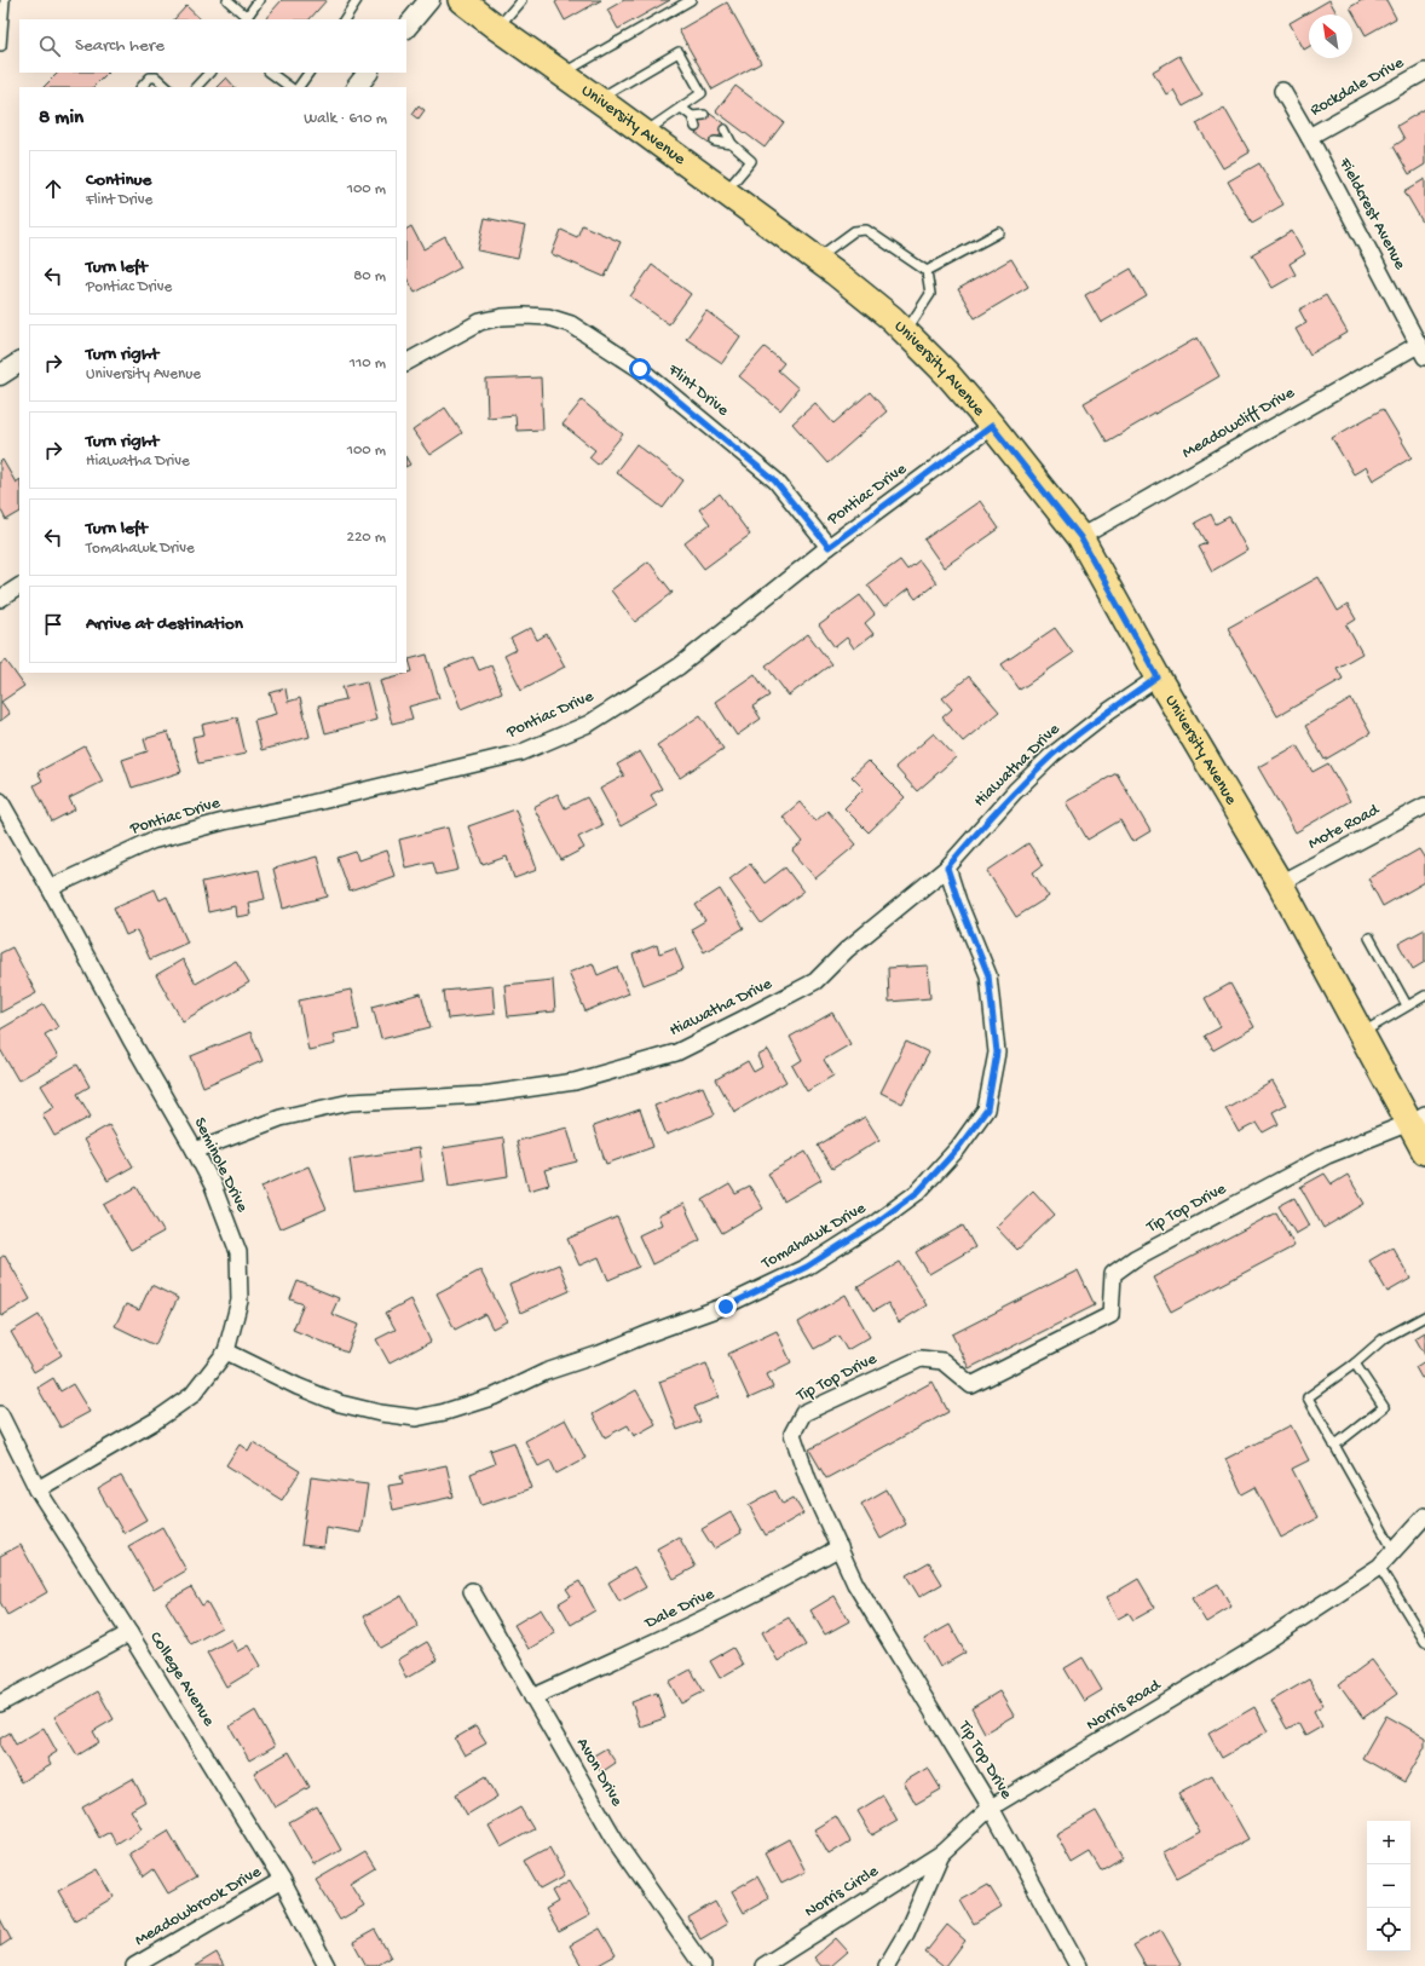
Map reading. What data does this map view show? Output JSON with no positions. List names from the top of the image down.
{
  "streets": {
    "main road": ["University Avenue"],
    "street": [
      "Rockdale Drive",
      "Fieldcrest Avenue",
      "Flint Drive",
      "Meadowcliff Drive",
      "Pontiac Drive",
      "Hiawatha Drive",
      "Mote Road",
      "Seminole Drive",
      "Tip Top Drive",
      "Tomahawk Drive",
      "Dale Drive",
      "College Avenue",
      "Norris Road",
      "Avon Drive",
      "Norris Circle",
      "Meadowbrook Drive"
    ]
  },
  "crossings": [
    ["Rockdale Drive", "Fieldcrest Avenue"],
    ["University Avenue", "Meadowcliff Drive"],
    ["University Avenue", "Pontiac Drive"],
    ["University Avenue", "Hiawatha Drive"],
    ["University Avenue", "Mote Road"],
    ["University Avenue", "Tip Top Drive"],
    ["Fieldcrest Avenue", "Meadowcliff Drive"],
    ["Flint Drive", "Pontiac Drive"],
    ["Pontiac Drive", "Seminole Drive"],
    ["Hiawatha Drive", "Seminole Drive"],
    ["Hiawatha Drive", "Tomahawk Drive"],
    ["Seminole Drive", "Tomahawk Drive"],
    ["Seminole Drive", "College Avenue"],
    ["Tip Top Drive", "Dale Drive"],
    ["Tip Top Drive", "Norris Road"],
    ["Dale Drive", "Avon Drive"],
    ["College Avenue", "Meadowbrook Drive"],
    ["Norris Road", "Norris Circle"]
  ],
  "north": "top left",
  "page": {
    "search": "Search here",
    "heading": ["8 min", "Walk · 610 m"],
    "list": [
      ["Continue", "Flint Drive", "100 m"],
      ["Turn left", "Pontiac Drive", "80 m"],
      ["Turn right", "University Avenue", "110 m"],
      ["Turn right", "Hiawatha Drive", "100 m"],
      ["Turn left", "Tomahawk Drive", "220 m"],
      "Arrive at destination"
    ],
    "map_buttons": ["+", "−"]
  }
}
